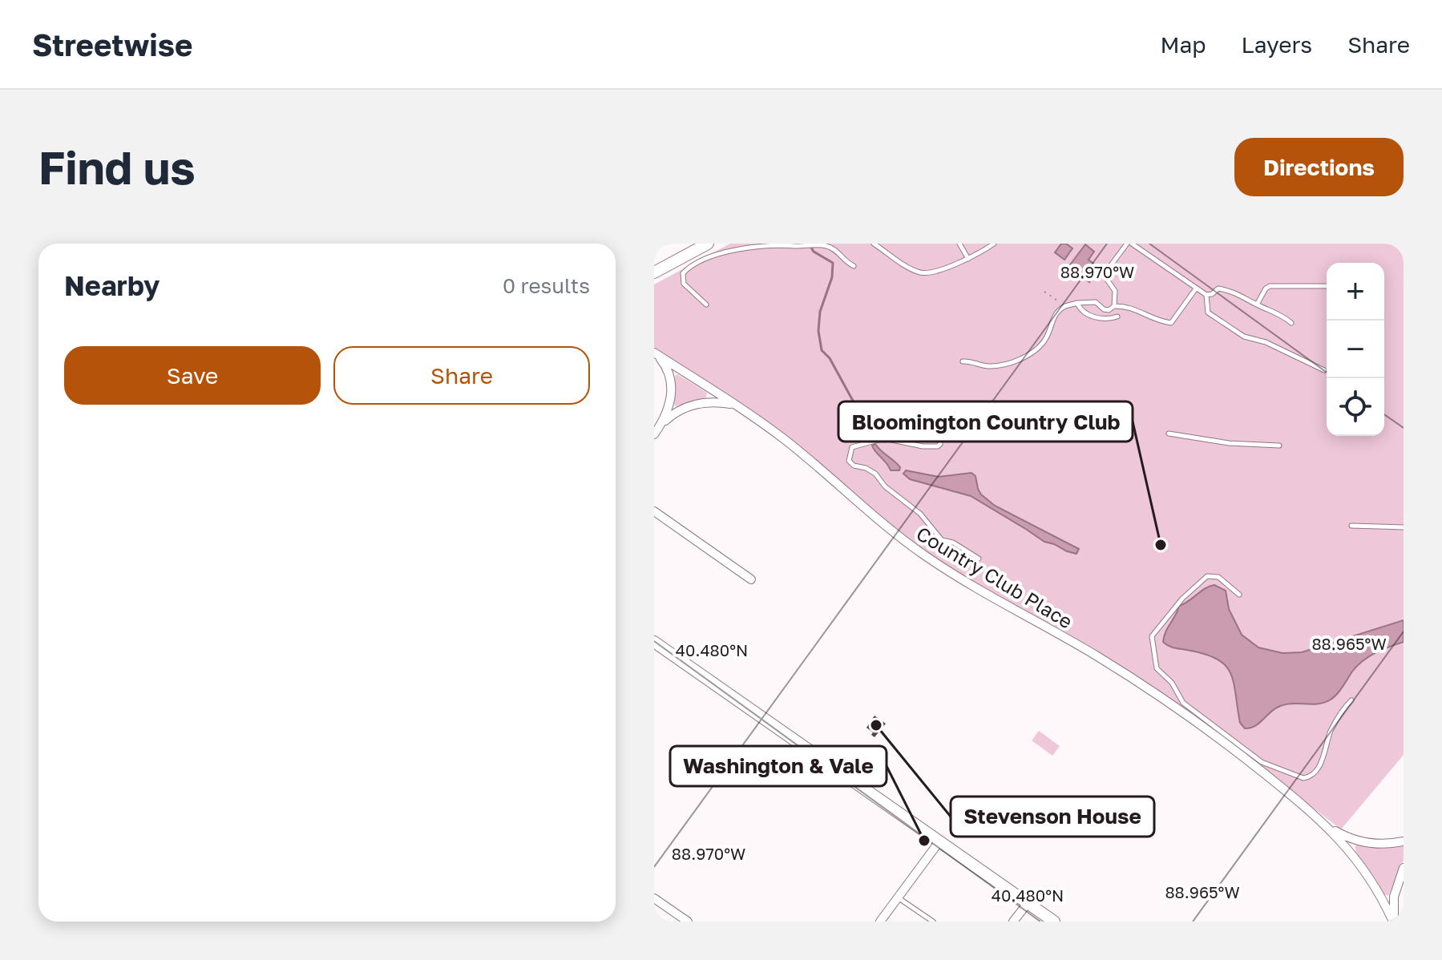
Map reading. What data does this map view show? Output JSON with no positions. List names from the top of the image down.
{
  "streets": {
    "street": ["Country Club Place"]
  },
  "places": ["Bloomington Country Club", "Stevenson House", "Washington & Vale"],
  "page": {
    "header": "Streetwise",
    "nav": ["Map", "Layers", "Share"],
    "buttons": [
      "Directions",
      ["Save", "Share"]
    ],
    "title": "Find us",
    "heading": ["Nearby", "0 results"],
    "map_buttons": ["+", "−"]
  },
  "coordinates": ["88.970°W", "88.965°W", "40.480°N"]
}
